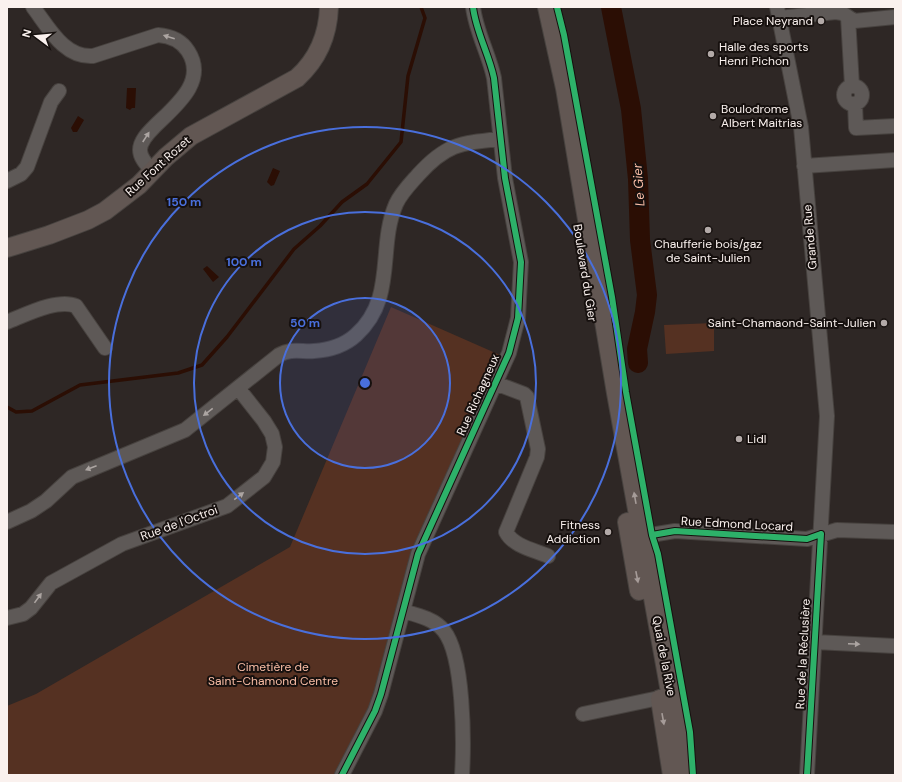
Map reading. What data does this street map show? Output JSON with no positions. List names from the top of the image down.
{
  "streets": {
    "main road": ["Rue Font Rozet", "Boulevard du Gier", "Quai de la Rive"],
    "street": [
      "Grande Rue",
      "Rue Richagneux",
      "Rue de l'Octroi",
      "Rue Edmond Locard",
      "Rue de la Réclusière"
    ]
  },
  "crossings": [
    ["Grande Rue", "Rue de la Réclusière"],
    ["Boulevard du Gier", "Rue Edmond Locard"],
    ["Boulevard du Gier", "Quai de la Rive"],
    ["Rue Edmond Locard", "Rue de la Réclusière"],
    ["Rue Edmond Locard", "Quai de la Rive"]
  ],
  "water": ["Le Gier"],
  "parks": ["Cimetière de Saint-Chamond Centre"],
  "places": [
    "Place Neyrand",
    "Halle des sports Henri Pichon",
    "Boulodrome Albert Maitrias",
    "Chaufferie bois/gaz de Saint-Julien",
    "Saint-Chamaond-Saint-Julien",
    "Lidl",
    "Fitness Addiction"
  ],
  "north": "left",
  "rings": ["150 m", "100 m", "50 m"]
}
